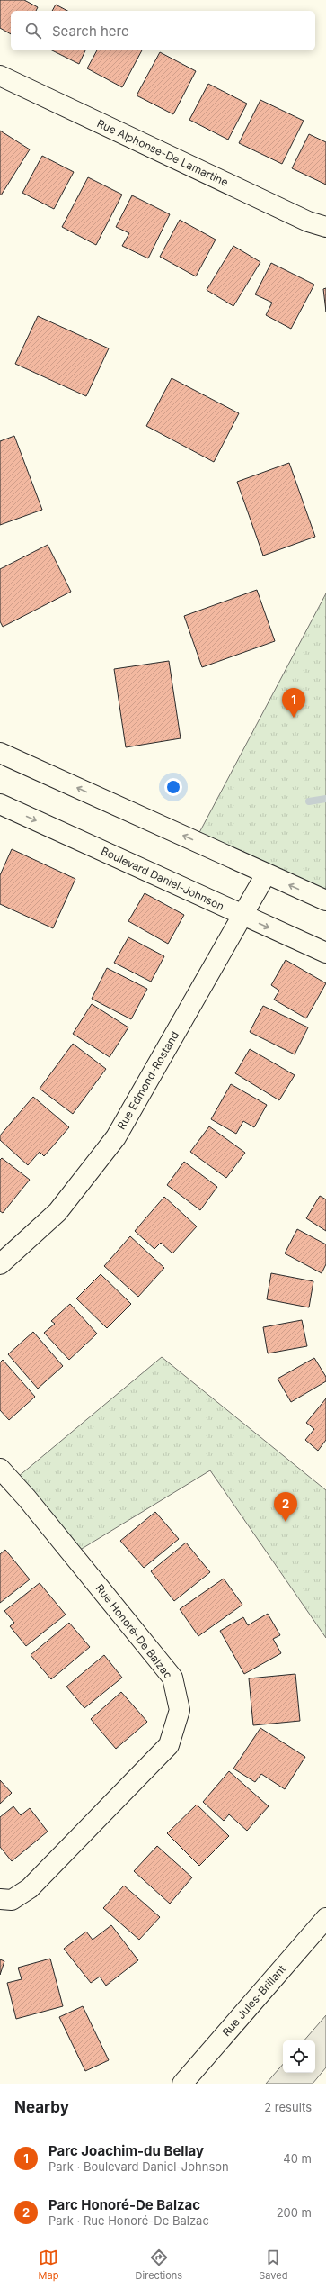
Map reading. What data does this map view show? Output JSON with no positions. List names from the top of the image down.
{
  "streets": {
    "street": [
      "Rue Alphonse-De Lamartine",
      "Boulevard Daniel-Johnson",
      "Rue Edmond-Rostand",
      "Rue Honoré-De Balzac",
      "Rue Jules-Brillant"
    ]
  },
  "crossings": [
    ["Boulevard Daniel-Johnson", "Rue Edmond-Rostand"]
  ],
  "page": {
    "search": "Search here",
    "pins": ["1", "2"],
    "heading": ["Nearby", "2 results"],
    "list": [
      {
        "mark": "1",
        "name": "Parc Joachim-du Bellay",
        "note": "Park · Boulevard Daniel-Johnson",
        "value": "40 m"
      },
      {
        "mark": "2",
        "name": "Parc Honoré-De Balzac",
        "note": "Park · Rue Honoré-De Balzac",
        "value": "200 m"
      }
    ],
    "nav": ["Map", "Directions", "Saved"]
  }
}
